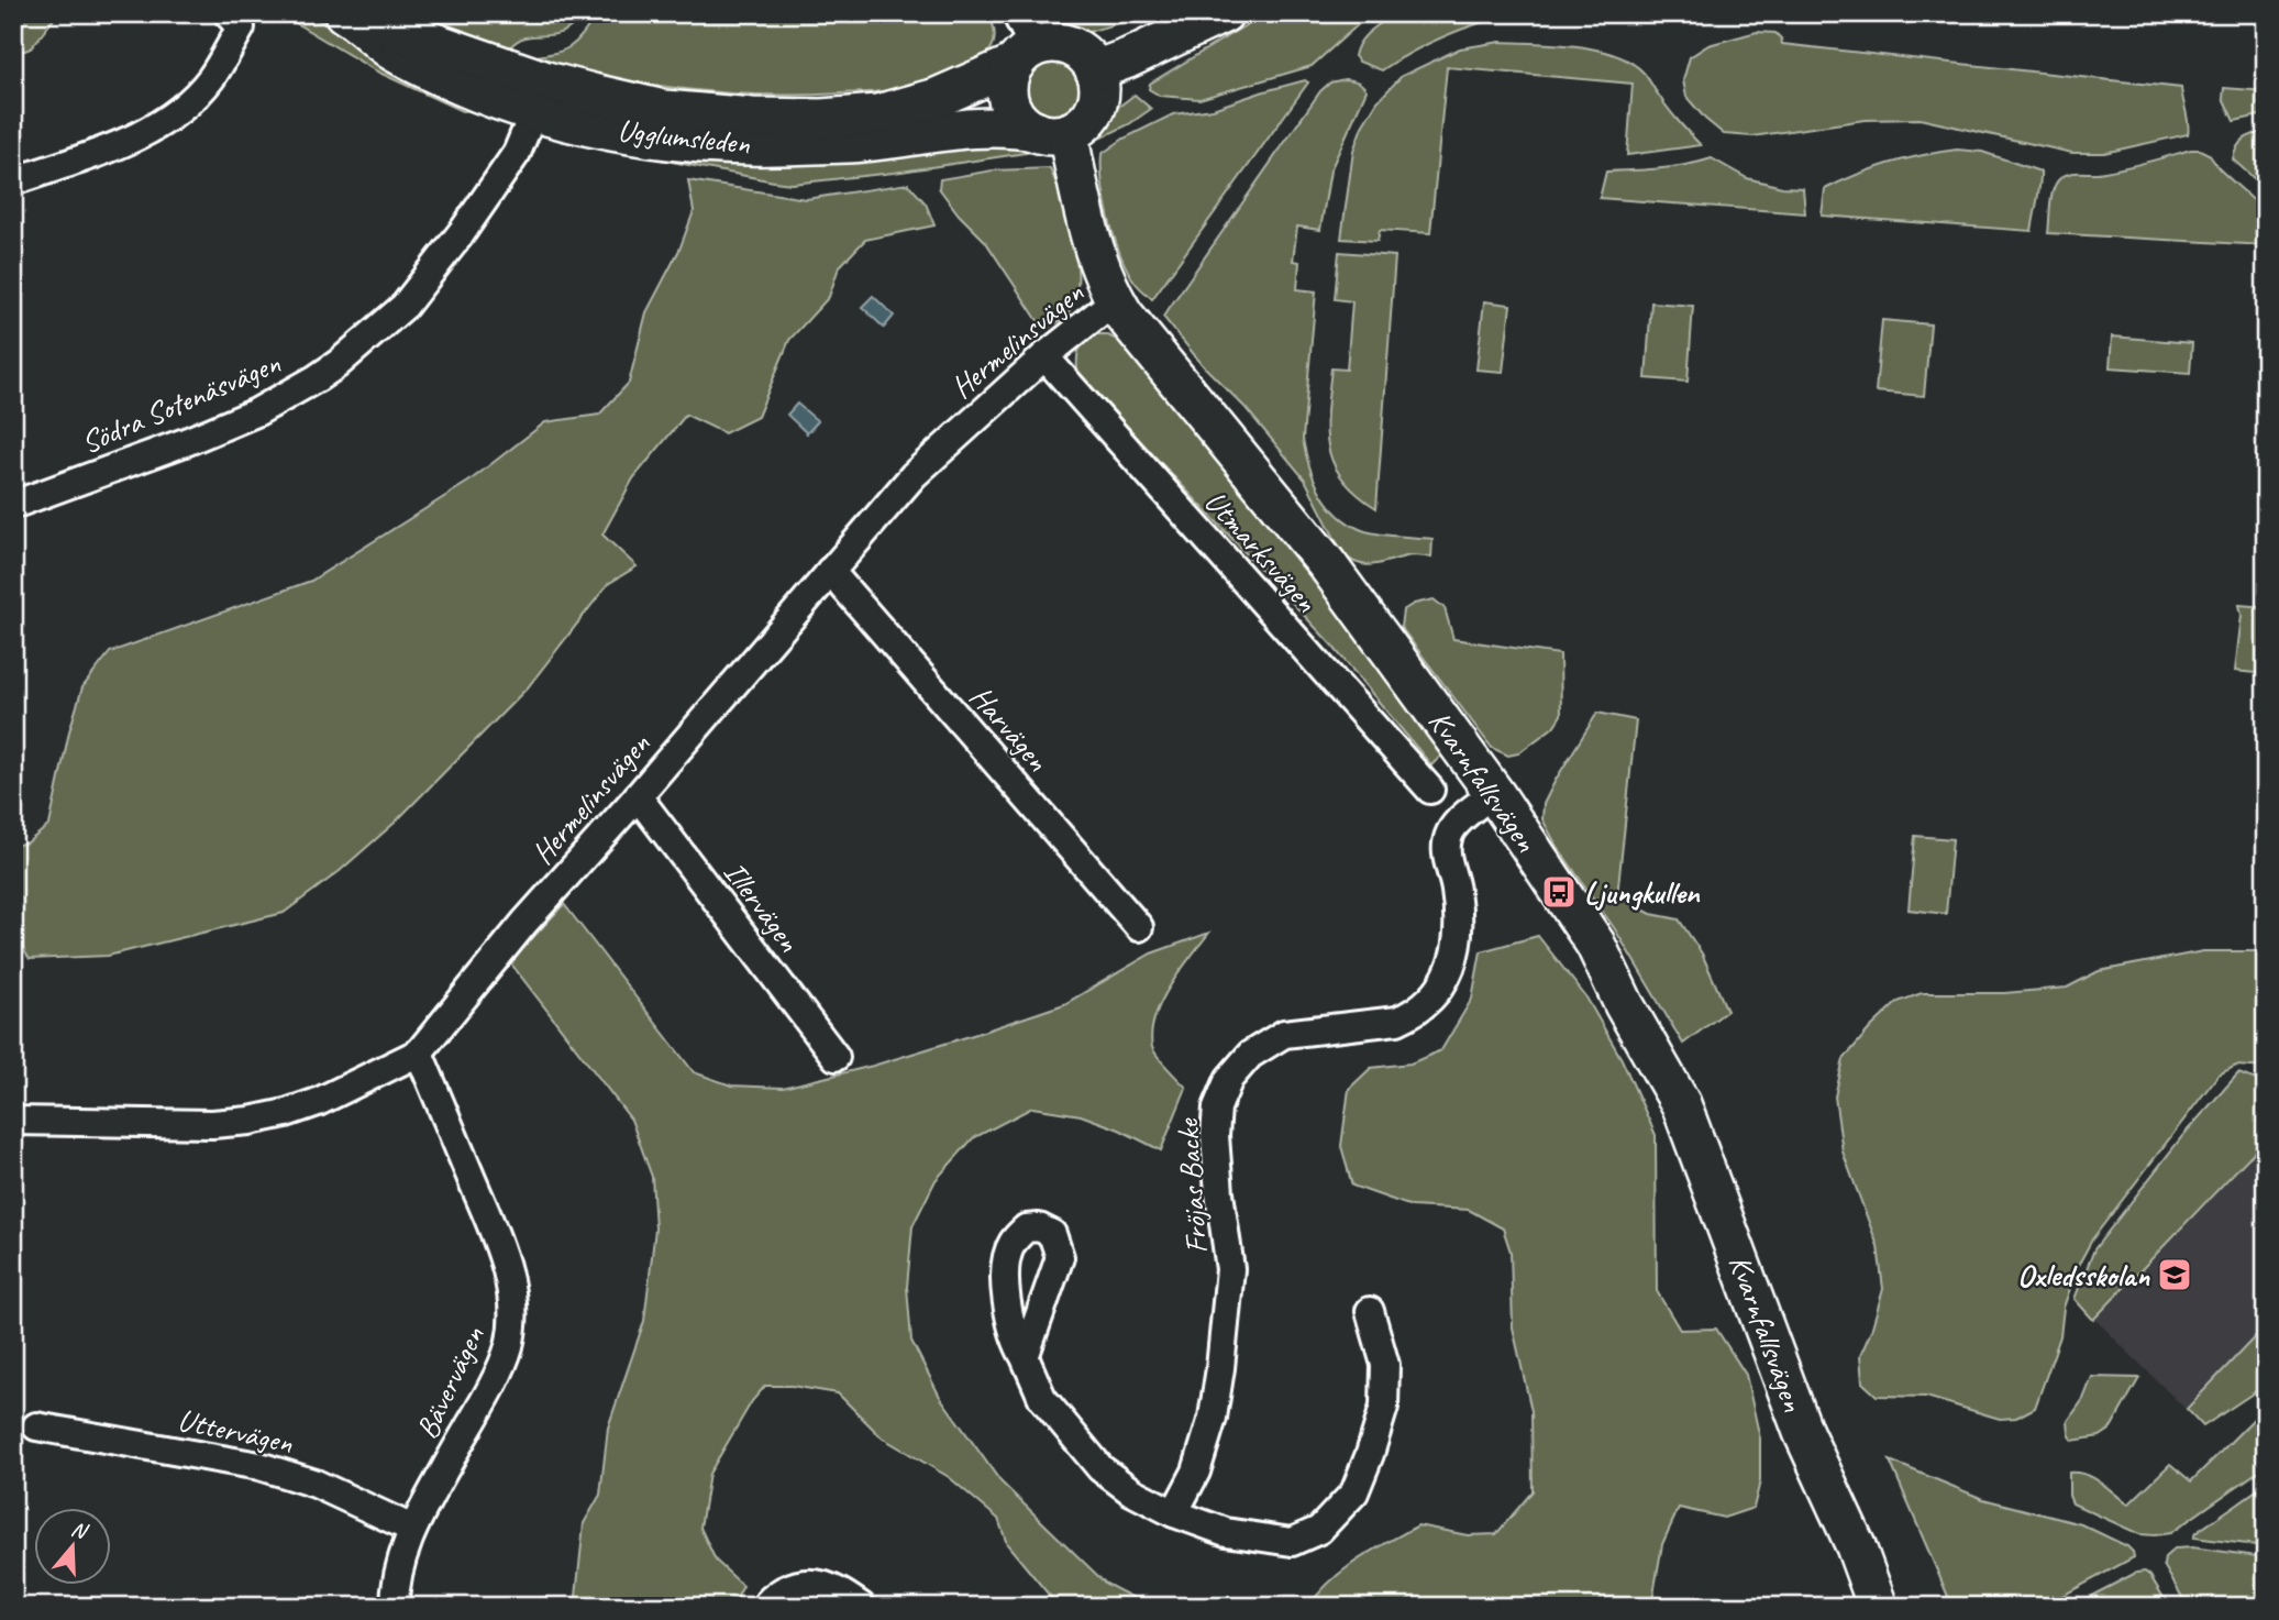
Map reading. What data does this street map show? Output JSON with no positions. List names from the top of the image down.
{
  "streets": {
    "street": [
      "Ugglumsleden",
      "Hermelinsvägen",
      "Södra Sotenäsvägen",
      "Utmarksvägen",
      "Harvägen",
      "Kvarnfallsvägen",
      "Illervägen",
      "Fröjas Backe",
      "Bävervägen",
      "Uttervägen"
    ]
  },
  "crossings": [
    ["Ugglumsleden", "Södra Sotenäsvägen"],
    ["Ugglumsleden", "Kvarnfallsvägen"],
    ["Hermelinsvägen", "Utmarksvägen"],
    ["Hermelinsvägen", "Harvägen"],
    ["Hermelinsvägen", "Kvarnfallsvägen"],
    ["Hermelinsvägen", "Illervägen"],
    ["Hermelinsvägen", "Bävervägen"],
    ["Kvarnfallsvägen", "Fröjas Backe"],
    ["Bävervägen", "Uttervägen"]
  ],
  "places": {
    "bus stop": ["Ljungkullen"],
    "school or university": ["Oxledsskolan"]
  },
  "north": "top"
}
